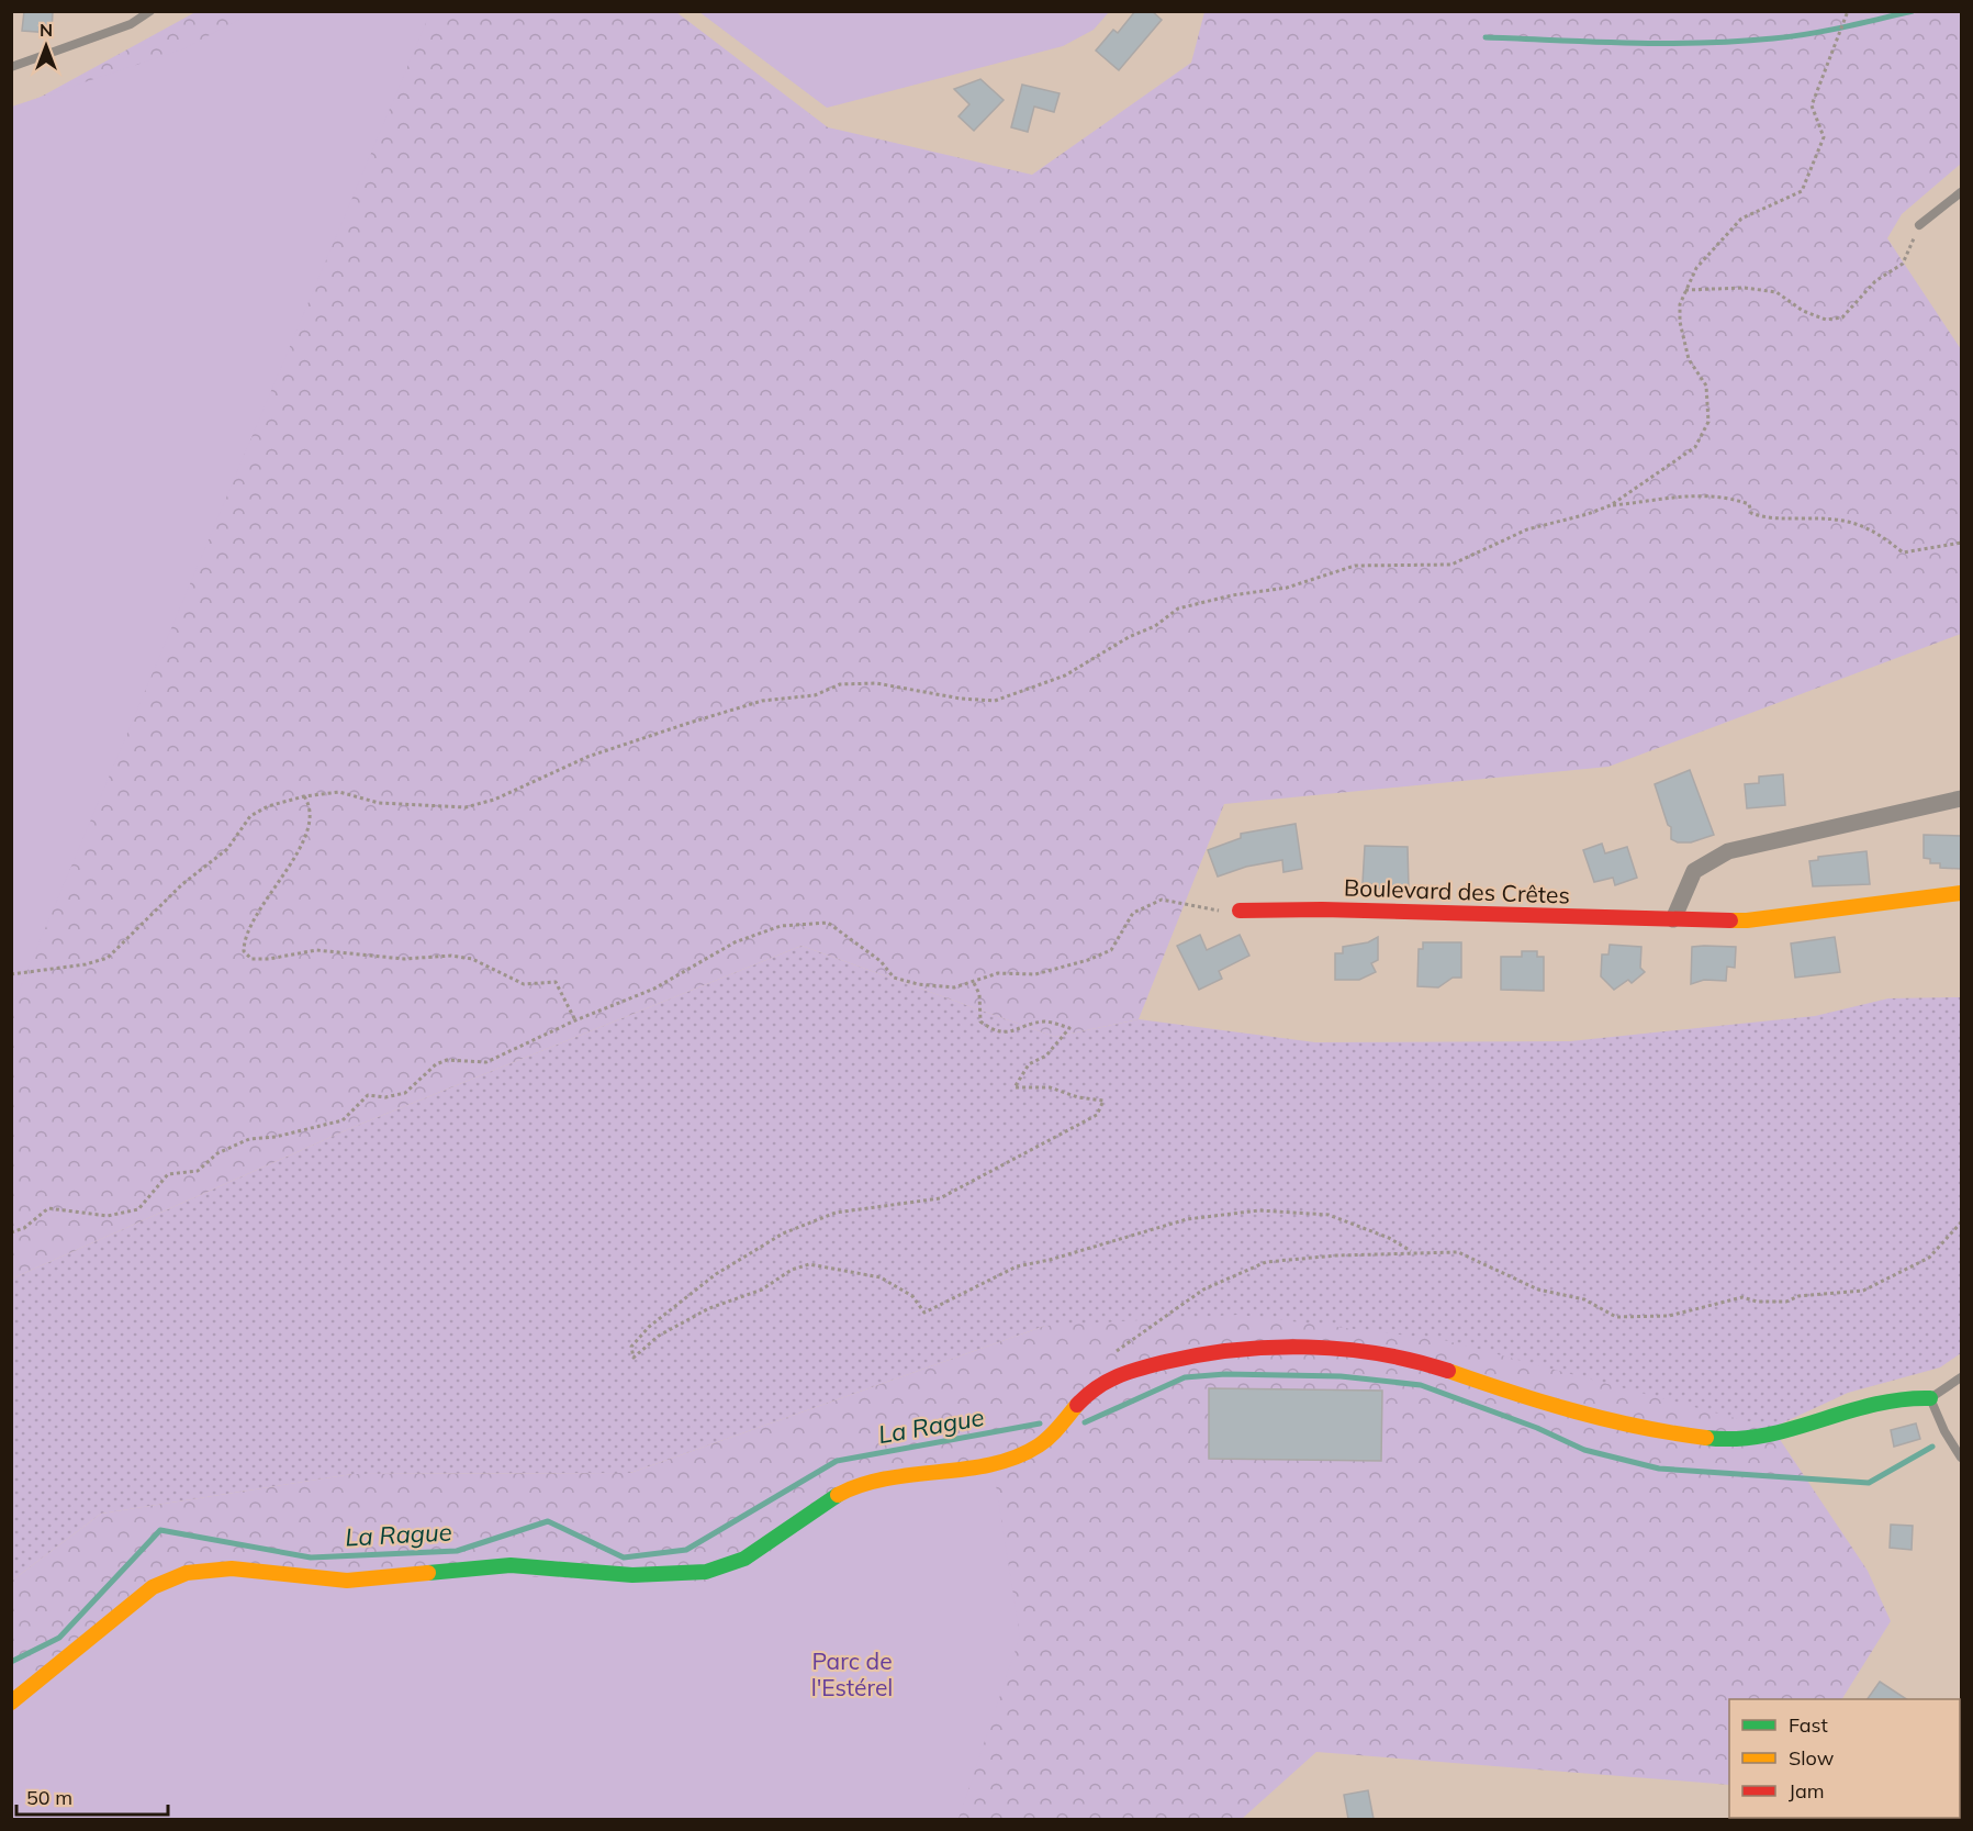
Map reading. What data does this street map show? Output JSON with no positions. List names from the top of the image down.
{
  "streets": {
    "street": ["Boulevard des Crêtes"]
  },
  "water": ["La Rague"],
  "parks": ["Parc de l'Estérel"],
  "legend": ["Fast", "Slow", "Jam"],
  "scale_bar": "50 m",
  "north": "top"
}
